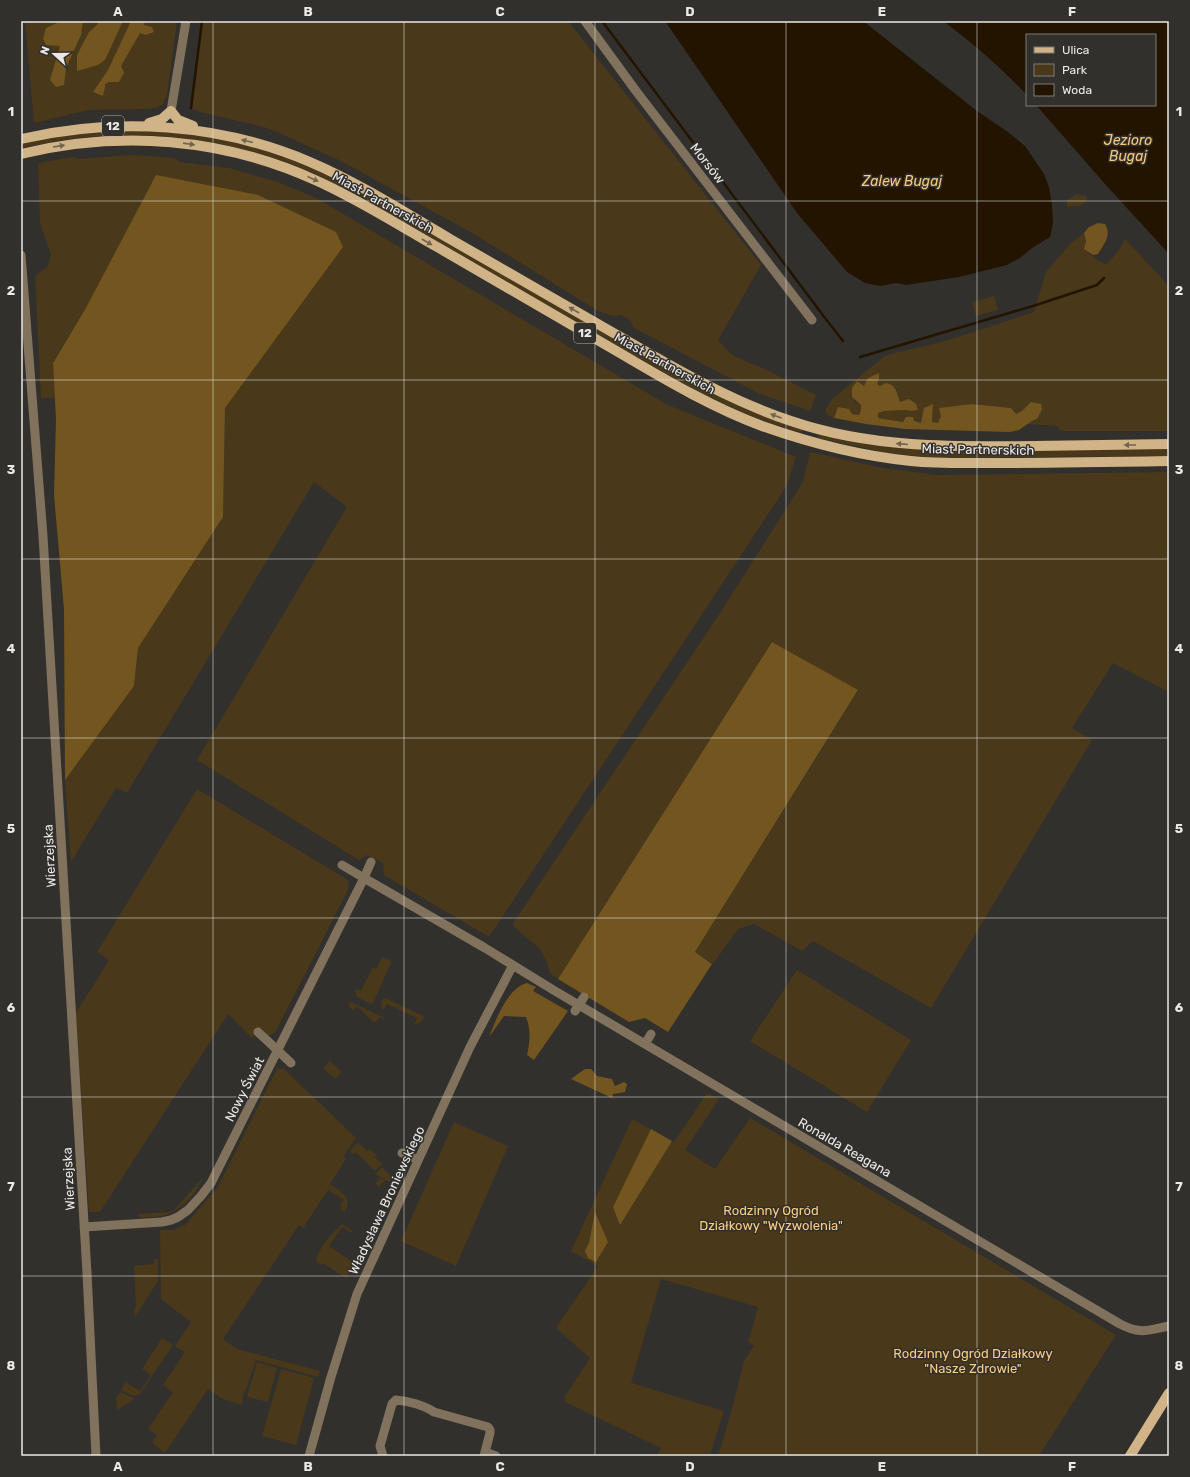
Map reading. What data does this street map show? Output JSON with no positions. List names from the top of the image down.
{
  "streets": {
    "main road": ["12", "Miast Partnerskich"],
    "street": [
      "Morsów",
      "Wierzejska",
      "Nowy Świat",
      "Ronalda Reagana",
      "Władysława Broniewskiego"
    ]
  },
  "crossings": [
    ["Wierzejska", "Nowy Świat"],
    ["Ronalda Reagana", "Władysława Broniewskiego"]
  ],
  "water": ["Jezioro Bugaj", "Zalew Bugaj"],
  "parks": ["Rodzinny Ogród Działkowy \"Wyzwolenia\"", "Rodzinny Ogród Działkowy \"Nasze Zdrowie\""],
  "legend": ["Ulica", "Park", "Woda"],
  "north": "left",
  "grid": {
    "columns": [
      "A",
      "B",
      "C",
      "D",
      "E",
      "F"
    ],
    "rows": [
      "1",
      "2",
      "3",
      "4",
      "5",
      "6",
      "7",
      "8"
    ]
  }
}
